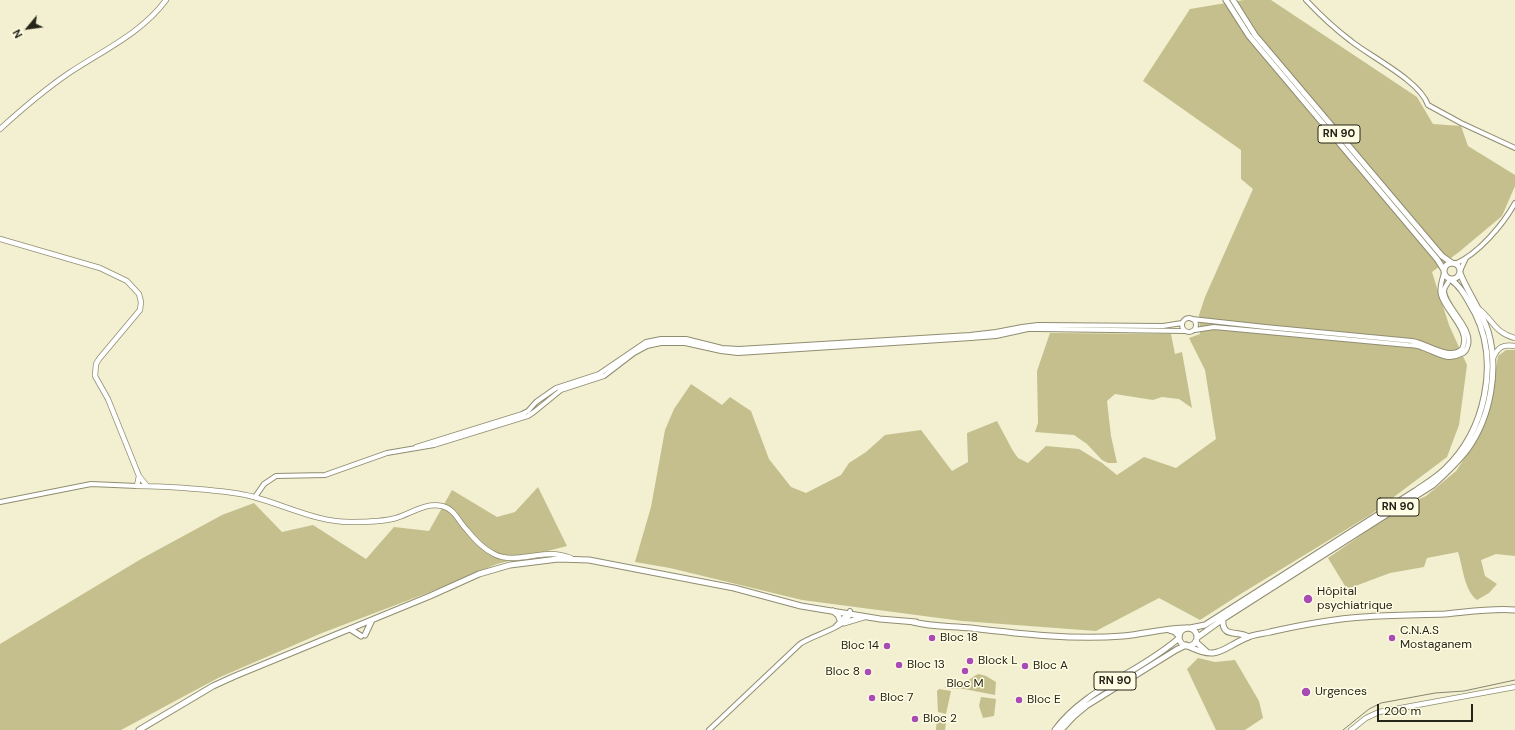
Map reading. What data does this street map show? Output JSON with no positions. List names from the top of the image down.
{
  "streets": {
    "main road": ["RN 90"]
  },
  "places": [
    "Hôpital psychiatrique",
    "Bloc 18",
    "C.N.A.S Mostaganem",
    "Bloc 14",
    "Block L",
    "Bloc 13",
    "Bloc A",
    "Bloc M",
    "Bloc 8",
    "Urgences",
    "Bloc 7",
    "Bloc E",
    "Bloc 2"
  ],
  "scale_bar": "200 m",
  "north": "bottom left"
}
